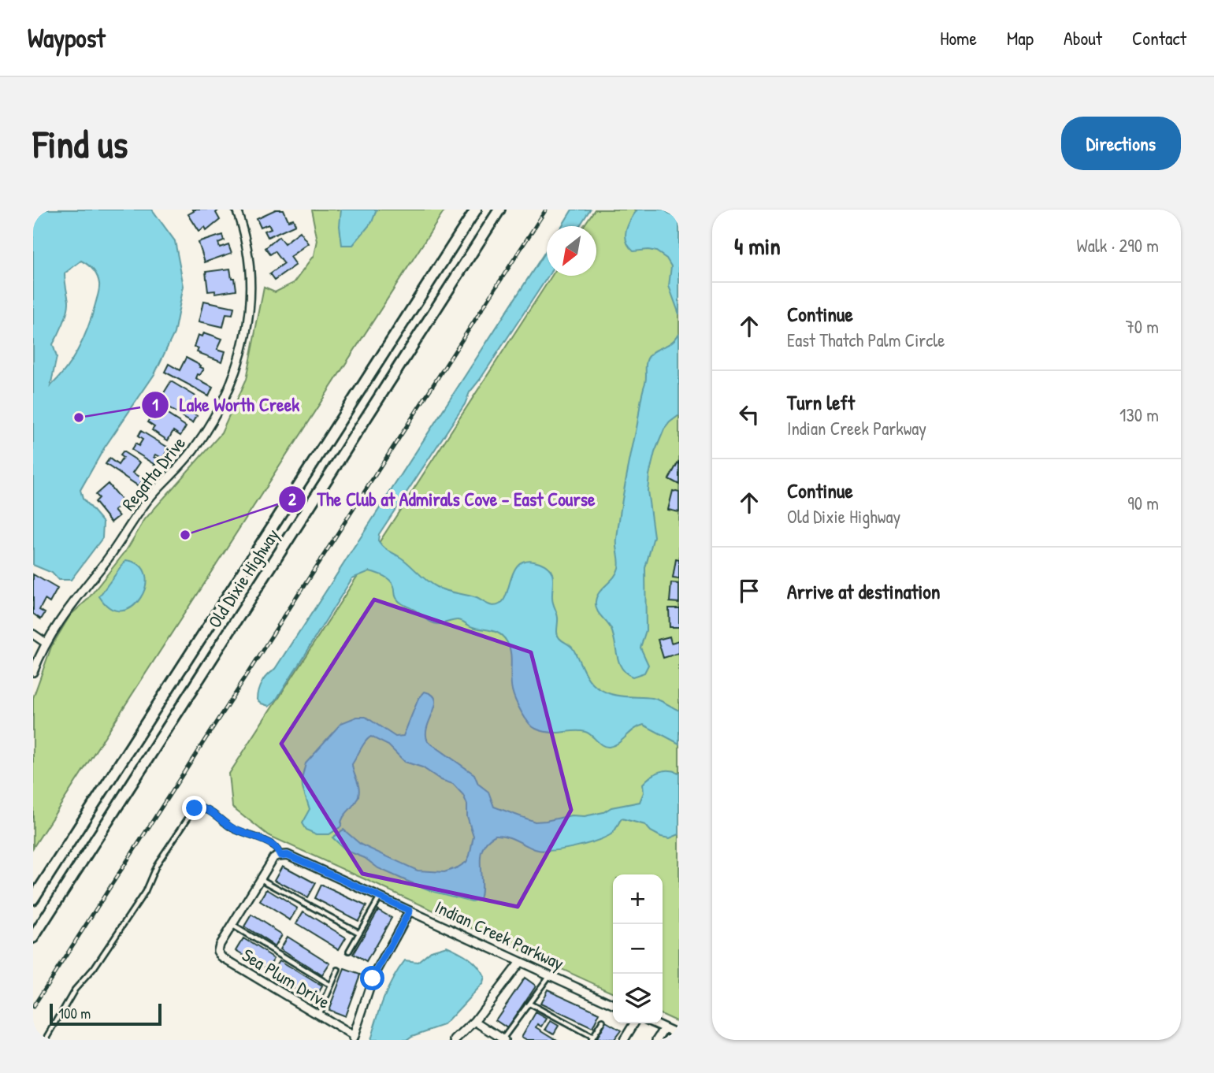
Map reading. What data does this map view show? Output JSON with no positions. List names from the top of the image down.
{
  "streets": {
    "main road": ["Old Dixie Highway"],
    "street": ["Regatta Drive", "Indian Creek Parkway", "Sea Plum Drive"]
  },
  "crossings": [
    ["Indian Creek Parkway", "Sea Plum Drive"]
  ],
  "places": ["Lake Worth Creek", "The Club at Admirals Cove - East Course"],
  "scale_bar": "100 m",
  "north": "bottom left",
  "page": {
    "header": "Waypost",
    "nav": [
      "Home",
      "Map",
      "About",
      "Contact"
    ],
    "buttons": "Directions",
    "title": "Find us",
    "heading": ["4 min", "Walk · 290 m"],
    "list": [
      ["Continue", "East Thatch Palm Circle", "70 m"],
      ["Turn left", "Indian Creek Parkway", "130 m"],
      ["Continue", "Old Dixie Highway", "90 m"],
      "Arrive at destination"
    ],
    "map_buttons": ["+", "−"],
    "scale": "100 m"
  }
}
